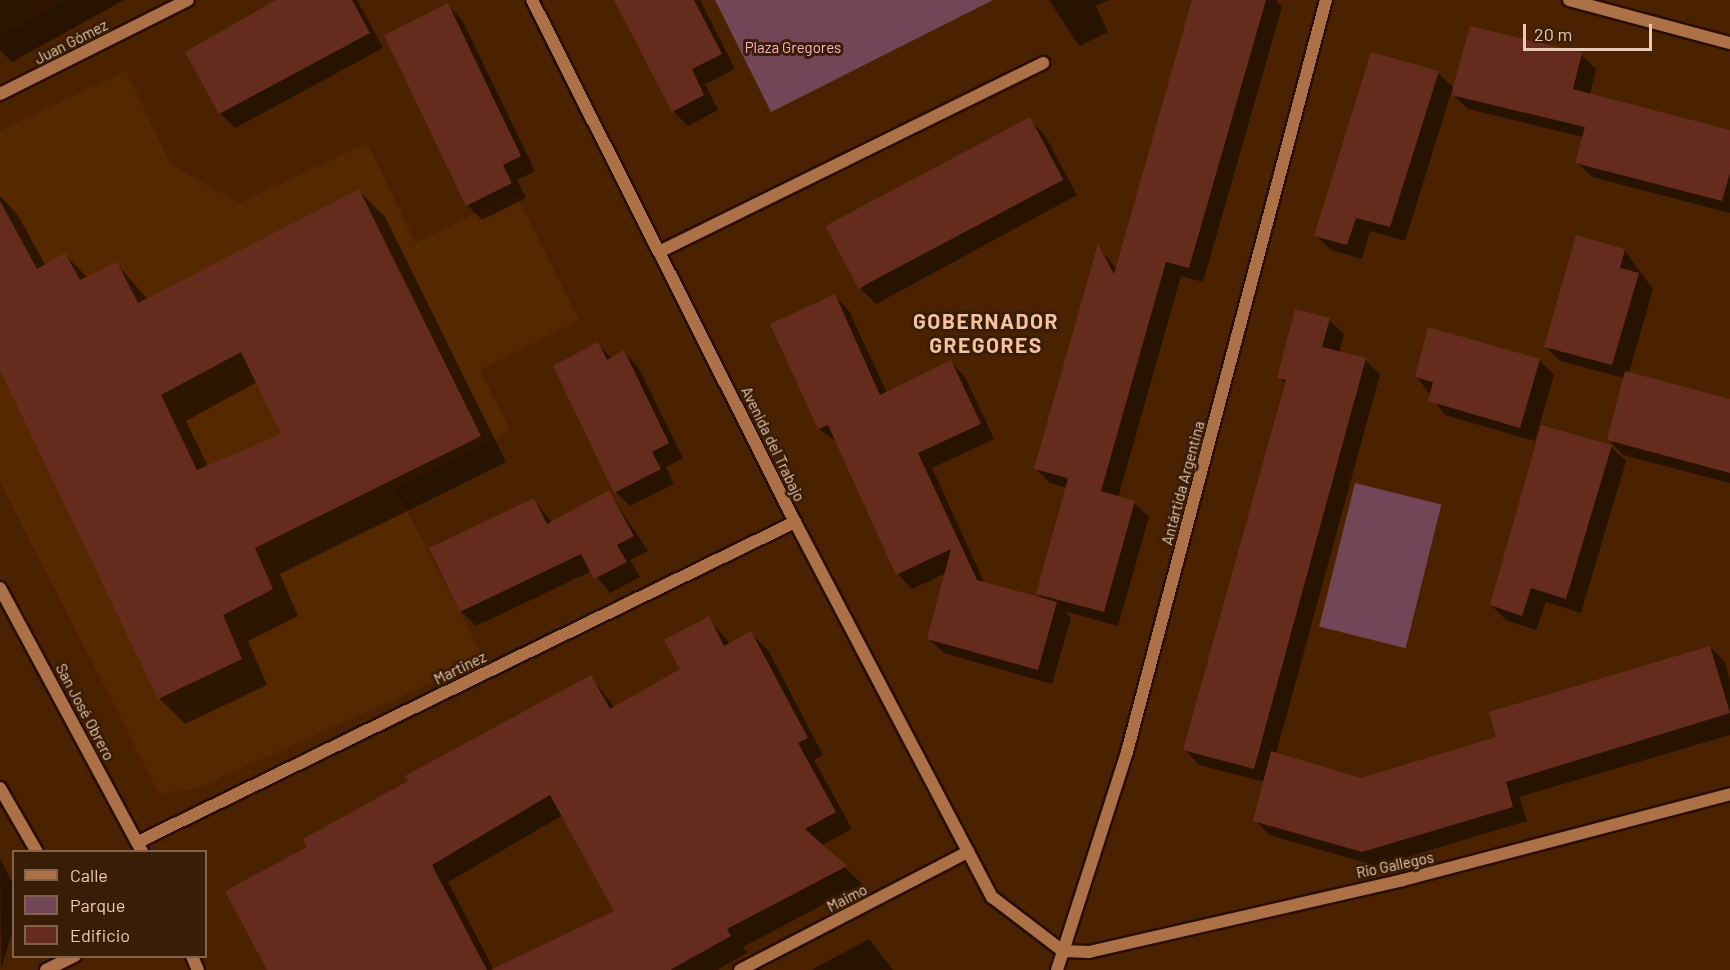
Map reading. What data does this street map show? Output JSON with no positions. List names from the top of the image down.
{
  "streets": {
    "street": [
      "Juan Gómez",
      "Avenida del Trabajo",
      "Antártida Argentina",
      "Martinez",
      "San José Obrero",
      "Río Gallegos",
      "Maimo"
    ]
  },
  "crossings": [
    ["Avenida del Trabajo", "Antártida Argentina"],
    ["Avenida del Trabajo", "Martinez"],
    ["Avenida del Trabajo", "Río Gallegos"],
    ["Avenida del Trabajo", "Maimo"],
    ["Antártida Argentina", "Río Gallegos"],
    ["Martinez", "San José Obrero"]
  ],
  "districts": ["GOBERNADOR GREGORES"],
  "parks": ["Plaza Gregores"],
  "legend": ["Calle", "Parque", "Edificio"],
  "scale_bar": "20 m"
}
